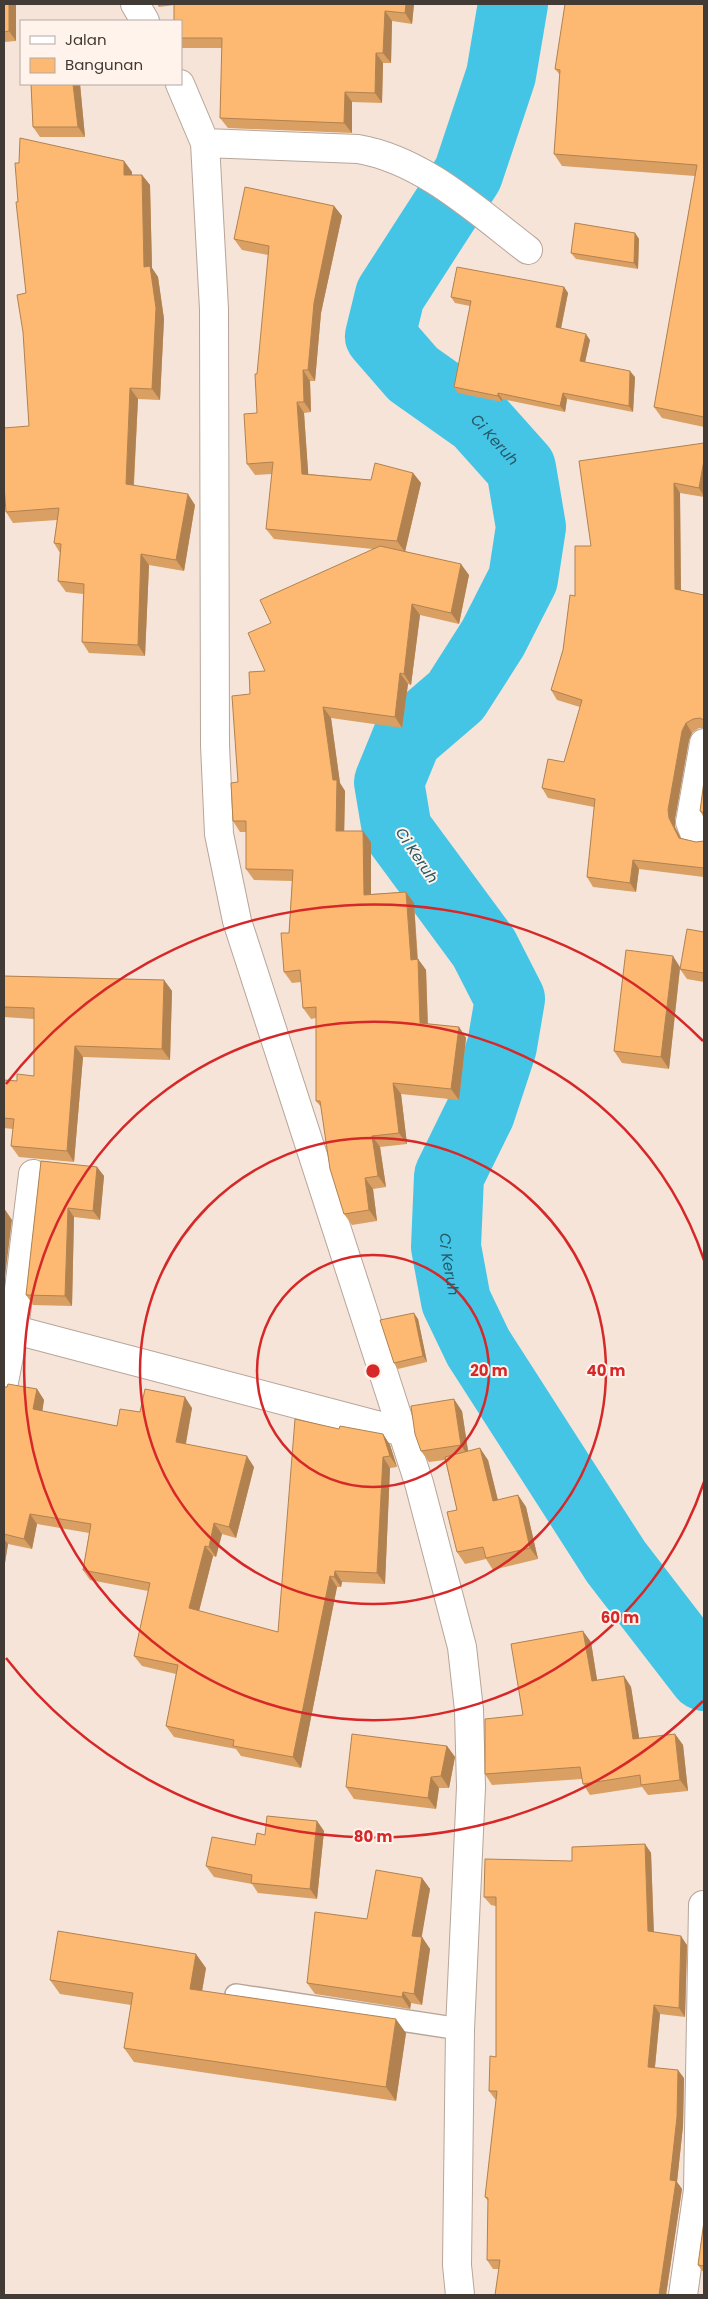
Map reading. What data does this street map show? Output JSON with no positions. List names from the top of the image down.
{
  "water": ["Ci Keruh"],
  "legend": ["Jalan", "Bangunan"],
  "rings": [
    "20 m",
    "40 m",
    "60 m",
    "80 m"
  ]
}
